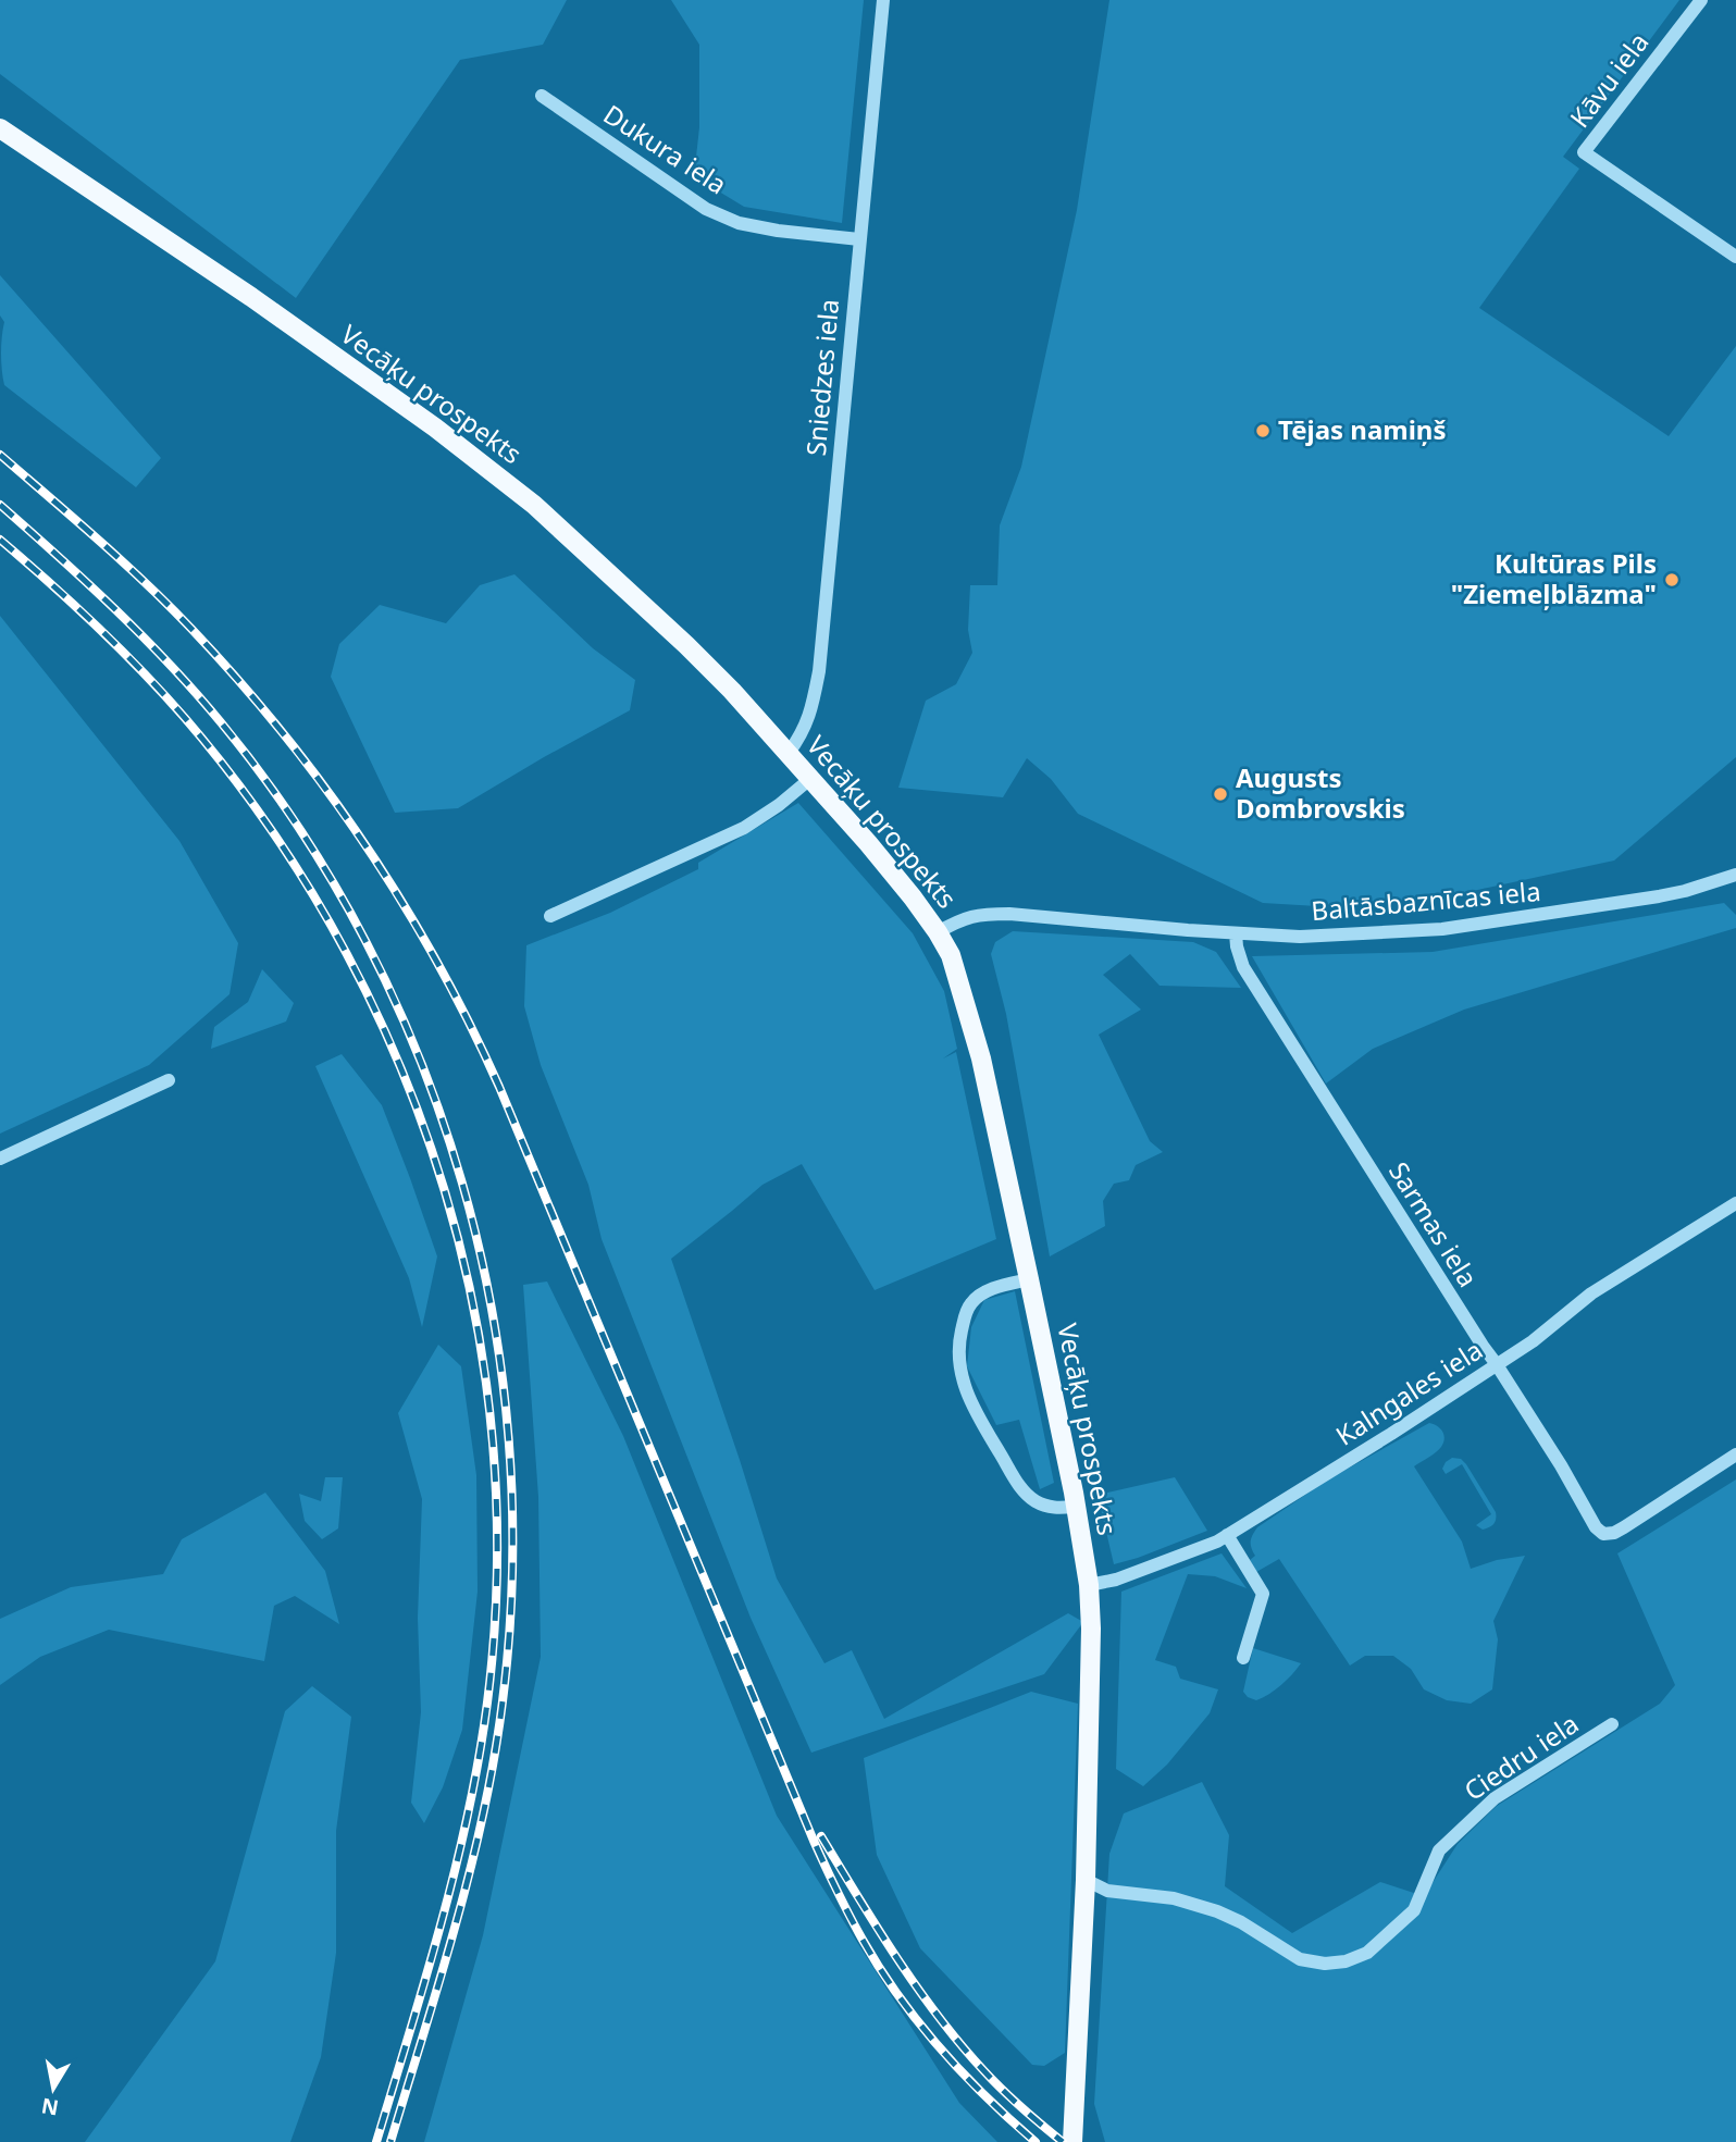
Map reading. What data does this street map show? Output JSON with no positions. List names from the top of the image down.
{
  "streets": {
    "main road": ["Vecāķu prospekts"],
    "street": [
      "Kāvu iela",
      "Dukura iela",
      "Sniedzes iela",
      "Baltāsbaznīcas iela",
      "Sarmas iela",
      "Kalngales iela",
      "Ciedru iela"
    ]
  },
  "crossings": [
    ["Dukura iela", "Sniedzes iela"],
    ["Sniedzes iela", "Vecāķu prospekts"],
    ["Vecāķu prospekts", "Baltāsbaznīcas iela"],
    ["Vecāķu prospekts", "Kalngales iela"],
    ["Vecāķu prospekts", "Ciedru iela"],
    ["Baltāsbaznīcas iela", "Sarmas iela"],
    ["Sarmas iela", "Kalngales iela"]
  ],
  "places": ["Tējas namiņš", "Kultūras Pils \"Ziemeļblāzma\"", "Augusts Dombrovskis"],
  "north": "bottom"
}
